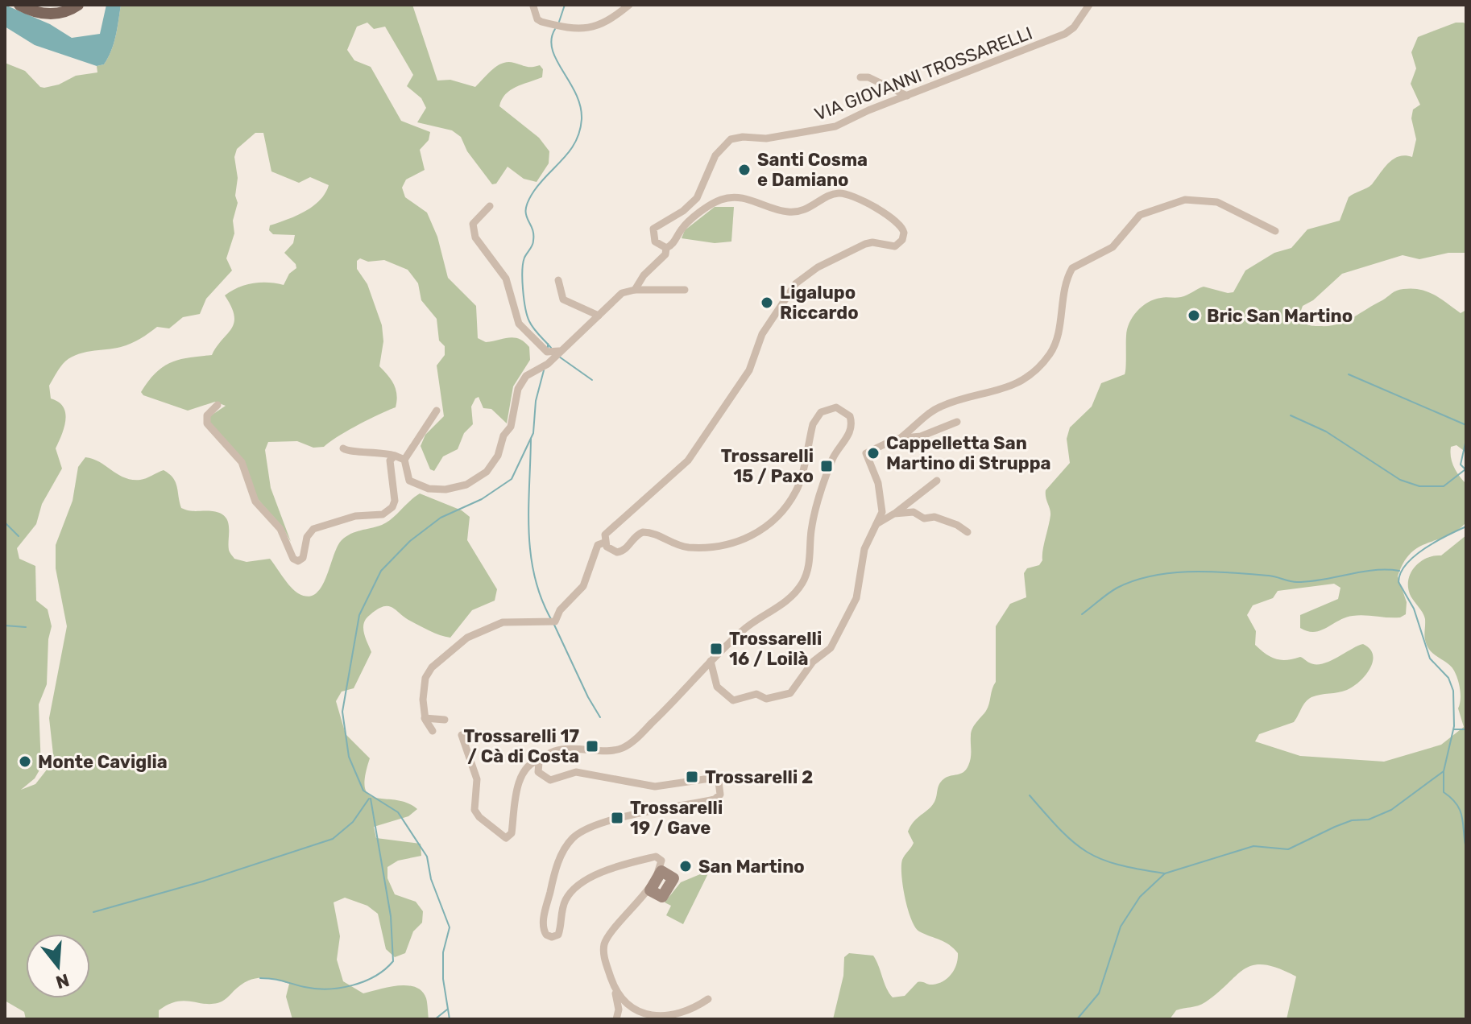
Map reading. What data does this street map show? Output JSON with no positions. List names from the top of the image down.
{
  "streets": {
    "street": ["VIA GIOVANNI TROSSARELLI"]
  },
  "places": {
    "other": [
      "Santi Cosma e Damiano",
      "Ligalupo Riccardo",
      "Bric San Martino",
      "Cappelletta San Martino di Struppa",
      "Monte Caviglia",
      "San Martino"
    ],
    "transit": [
      "Trossarelli 15 / Paxo",
      "Trossarelli 16 / Loilà",
      "Trossarelli 17 / Cà di Costa",
      "Trossarelli 2",
      "Trossarelli 19 / Gave"
    ]
  },
  "north": "bottom"
}
